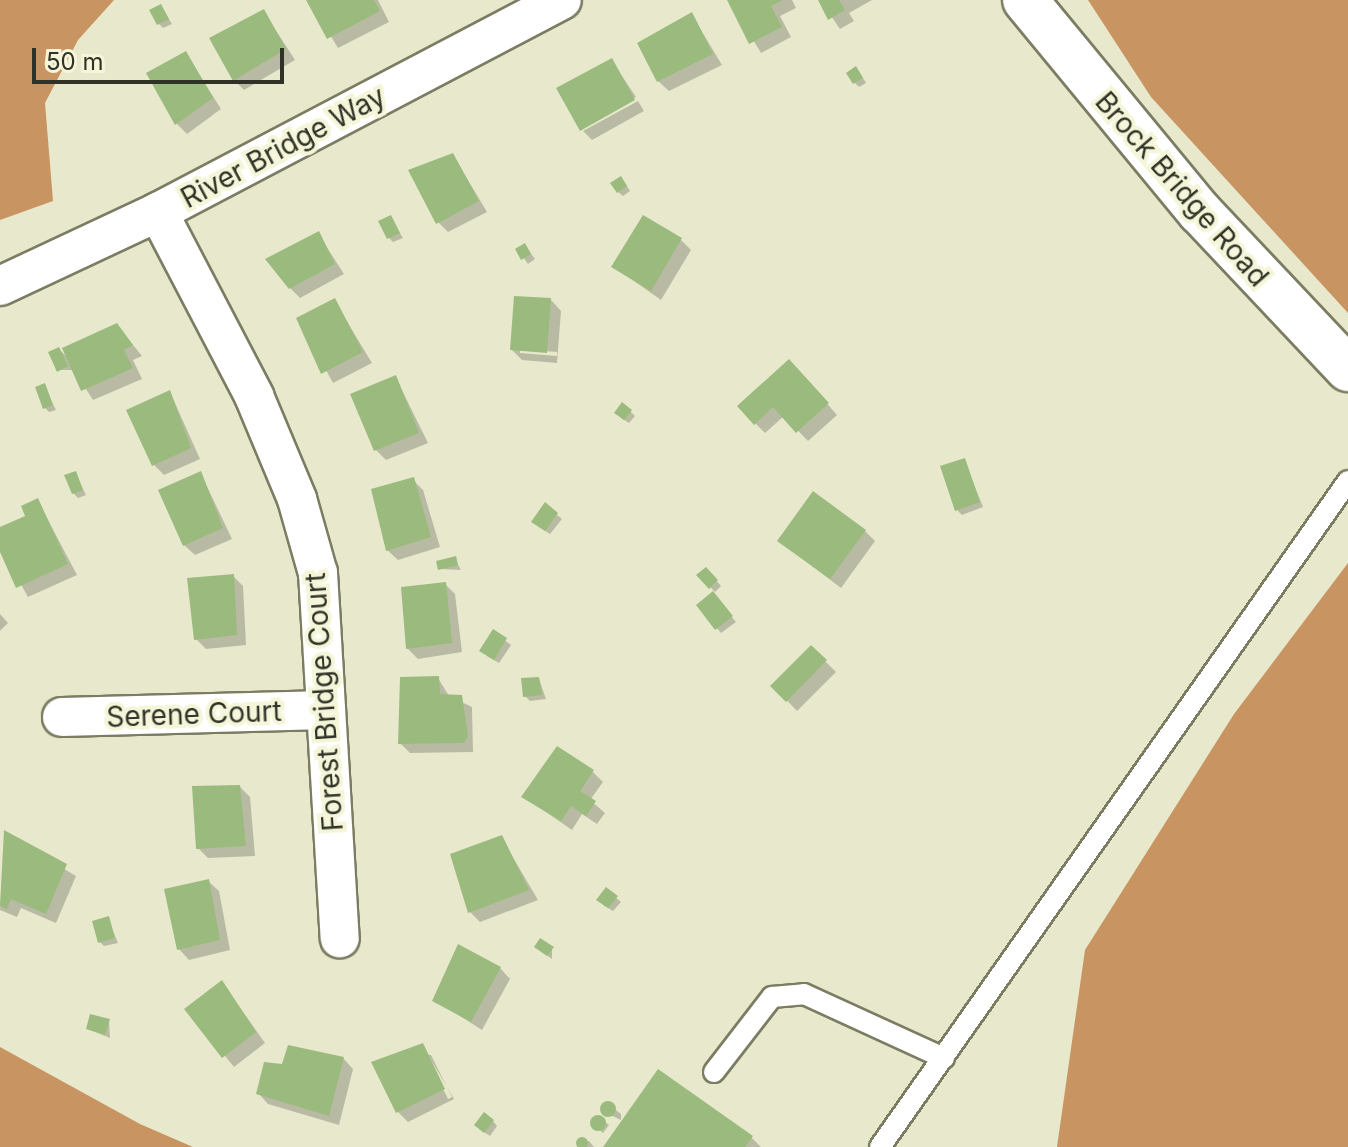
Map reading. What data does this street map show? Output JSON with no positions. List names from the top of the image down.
{
  "streets": {
    "street": [
      "River Bridge Way",
      "Brock Bridge Road",
      "Forest Bridge Court",
      "Serene Court"
    ]
  },
  "crossings": [
    ["River Bridge Way", "Forest Bridge Court"],
    ["Forest Bridge Court", "Serene Court"]
  ],
  "scale_bar": "50 m"
}
